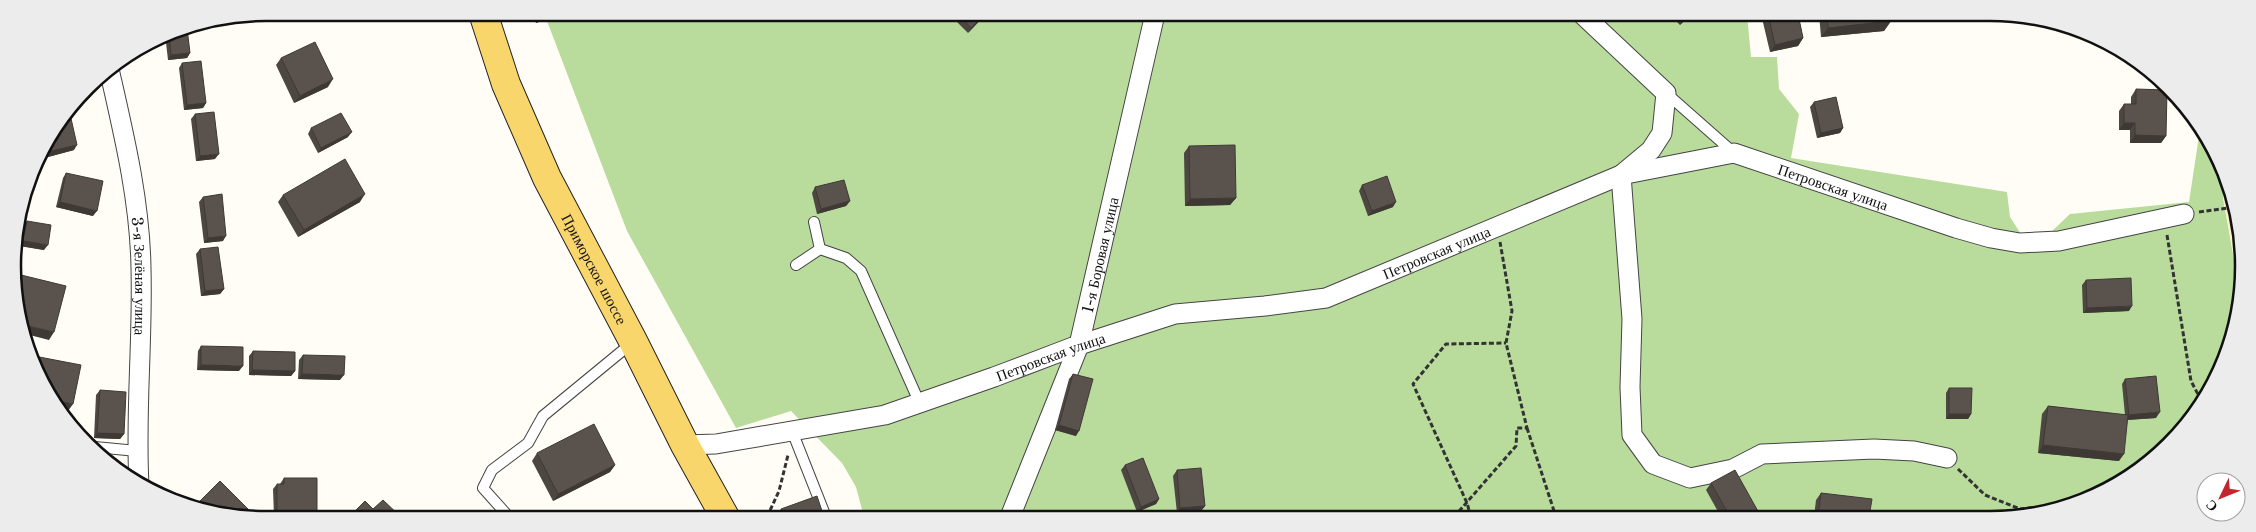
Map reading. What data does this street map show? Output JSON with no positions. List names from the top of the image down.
{
  "streets": {
    "main road": ["Приморское шоссе"],
    "street": ["Петровская улица", "1-я Боровая улица", "3-я Зелёная улица"]
  },
  "crossings": [
    ["Петровская улица", "1-я Боровая улица"],
    ["Петровская улица", "Приморское шоссе"]
  ],
  "north": "bottom left"
}
